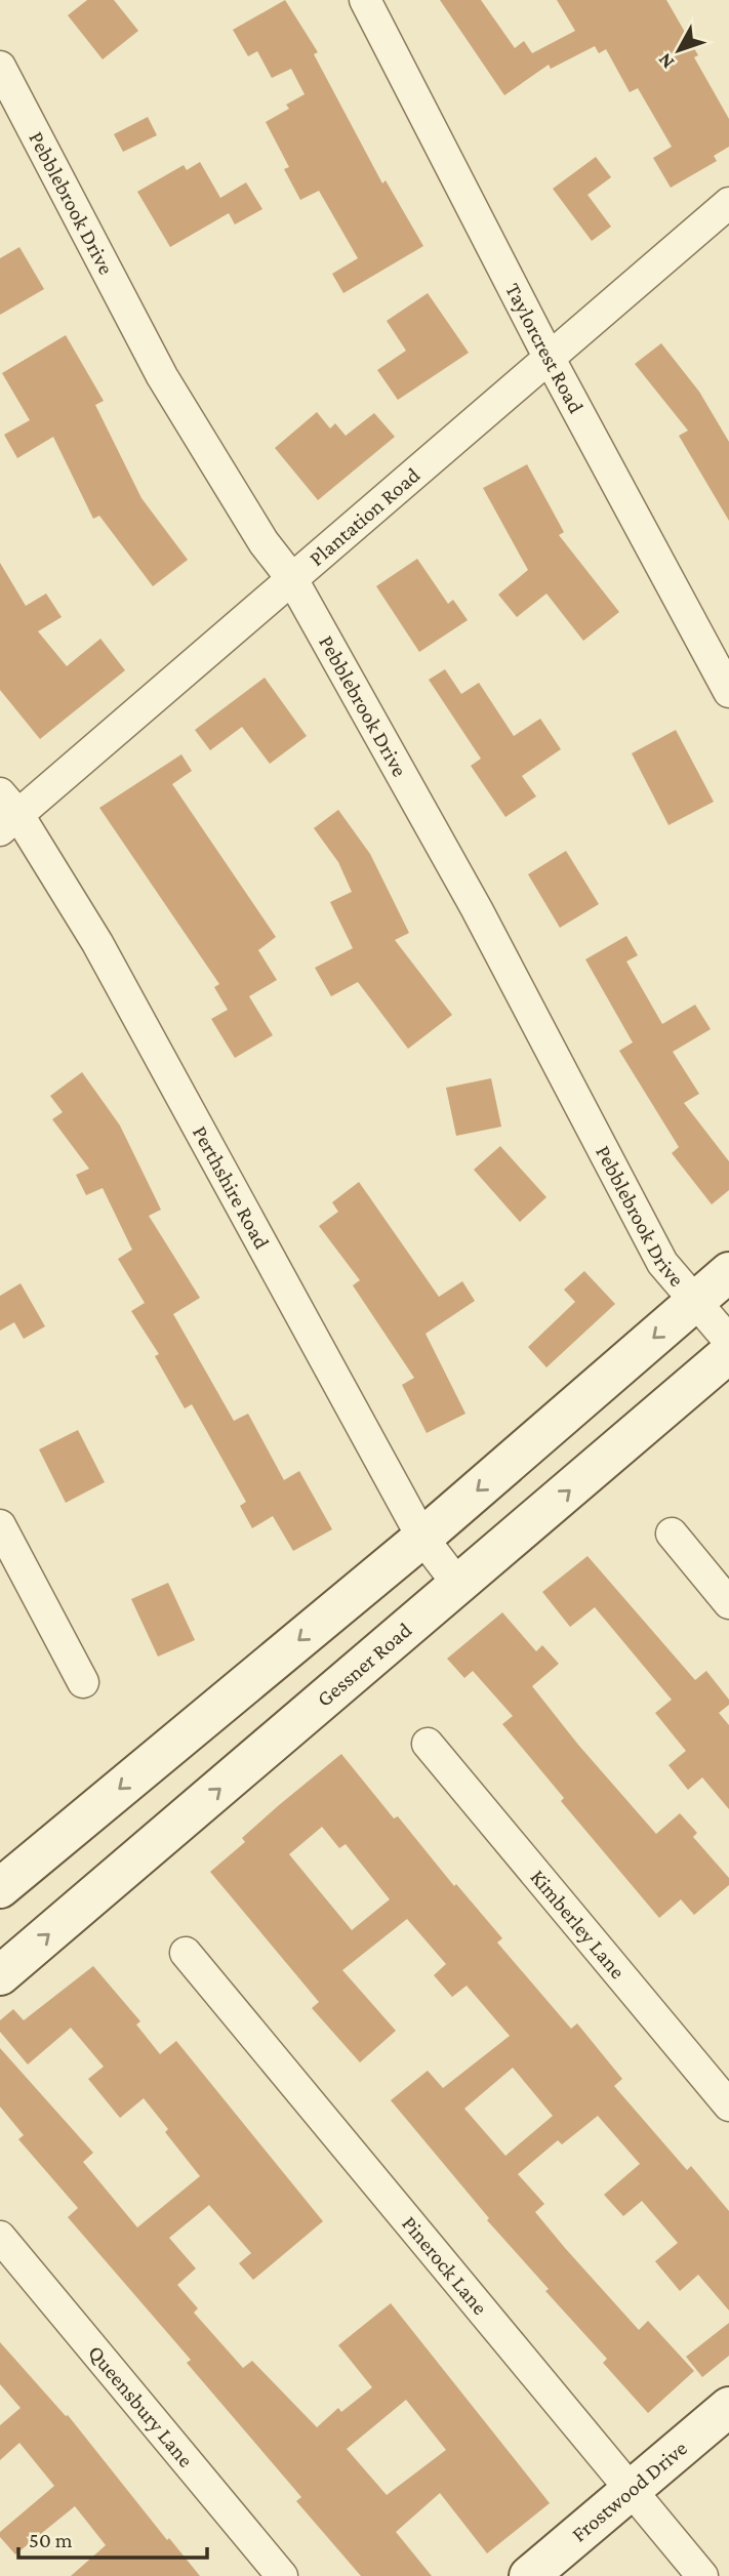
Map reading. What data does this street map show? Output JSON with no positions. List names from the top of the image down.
{
  "streets": {
    "main road": ["Gessner Road", "Frostwood Drive"],
    "street": [
      "Pebblebrook Drive",
      "Taylorcrest Road",
      "Plantation Road",
      "Perthshire Road",
      "Kimberley Lane",
      "Pinerock Lane",
      "Queensbury Lane"
    ]
  },
  "crossings": [
    ["Pebblebrook Drive", "Plantation Road"],
    ["Taylorcrest Road", "Plantation Road"],
    ["Plantation Road", "Perthshire Road"],
    ["Perthshire Road", "Gessner Road"],
    ["Pinerock Lane", "Frostwood Drive"]
  ],
  "scale_bar": "50 m",
  "north": "bottom left"
}
